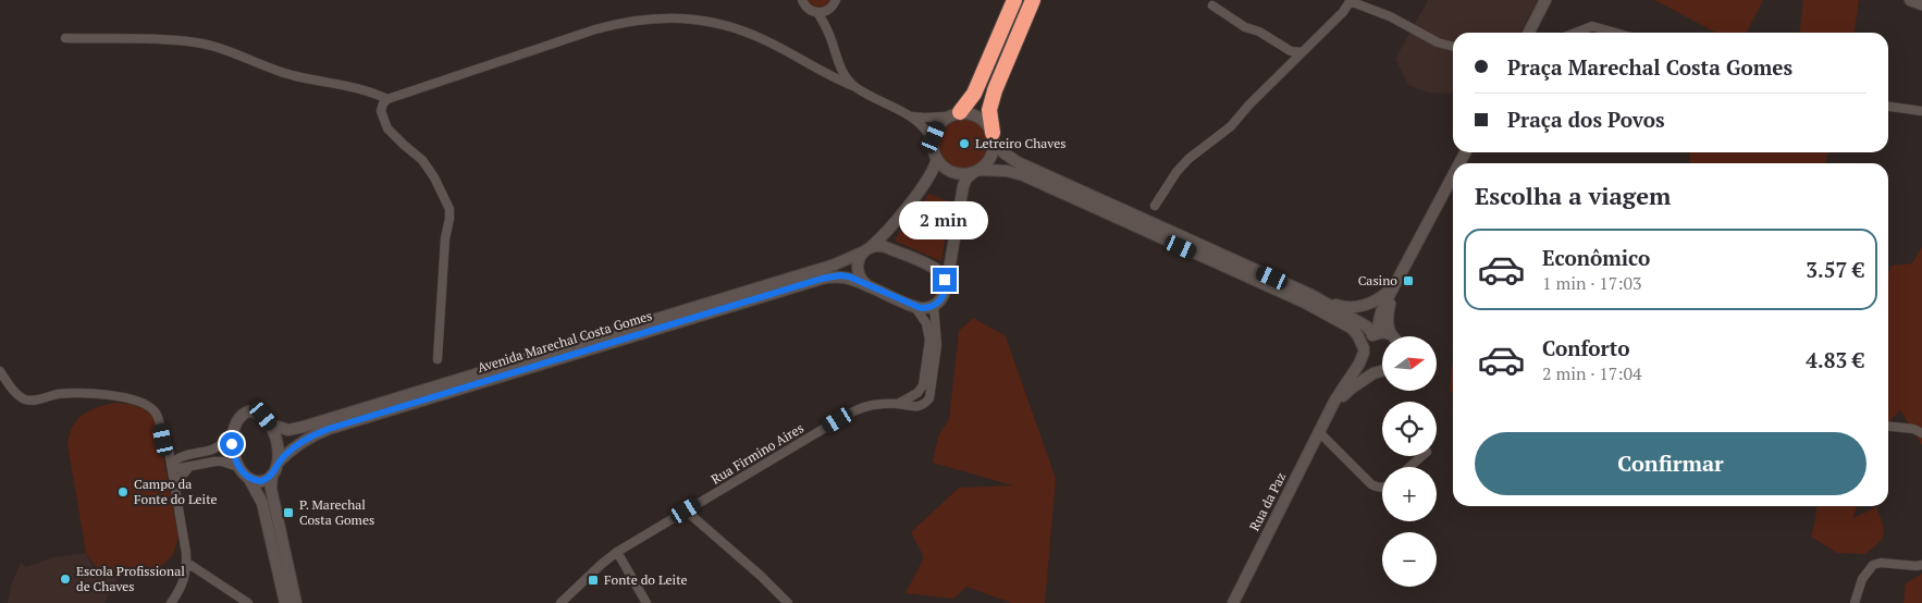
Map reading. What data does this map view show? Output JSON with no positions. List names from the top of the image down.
{
  "streets": {
    "street": ["Avenida Marechal Costa Gomes", "Rua Firmino Aires", "Rua da Paz"]
  },
  "places": {
    "other": ["Letreiro Chaves", "Campo da Fonte do Leite", "Escola Profissional de Chaves"],
    "transit": ["Casino", "P. Marechal Costa Gomes", "Fonte do Leite"]
  },
  "north": "right",
  "page": {
    "banner": ["Praça Marechal Costa Gomes", "Praça dos Povos"],
    "heading": "Escolha a viagem",
    "bubble": "2 min",
    "list": [
      {
        "name": "Econômico",
        "note": "1 min · 17:03",
        "value": "3.57 €"
      },
      {
        "name": "Conforto",
        "note": "2 min · 17:04",
        "value": "4.83 €"
      }
    ],
    "map_buttons": ["+", "−"],
    "buttons": "Confirmar"
  }
}
